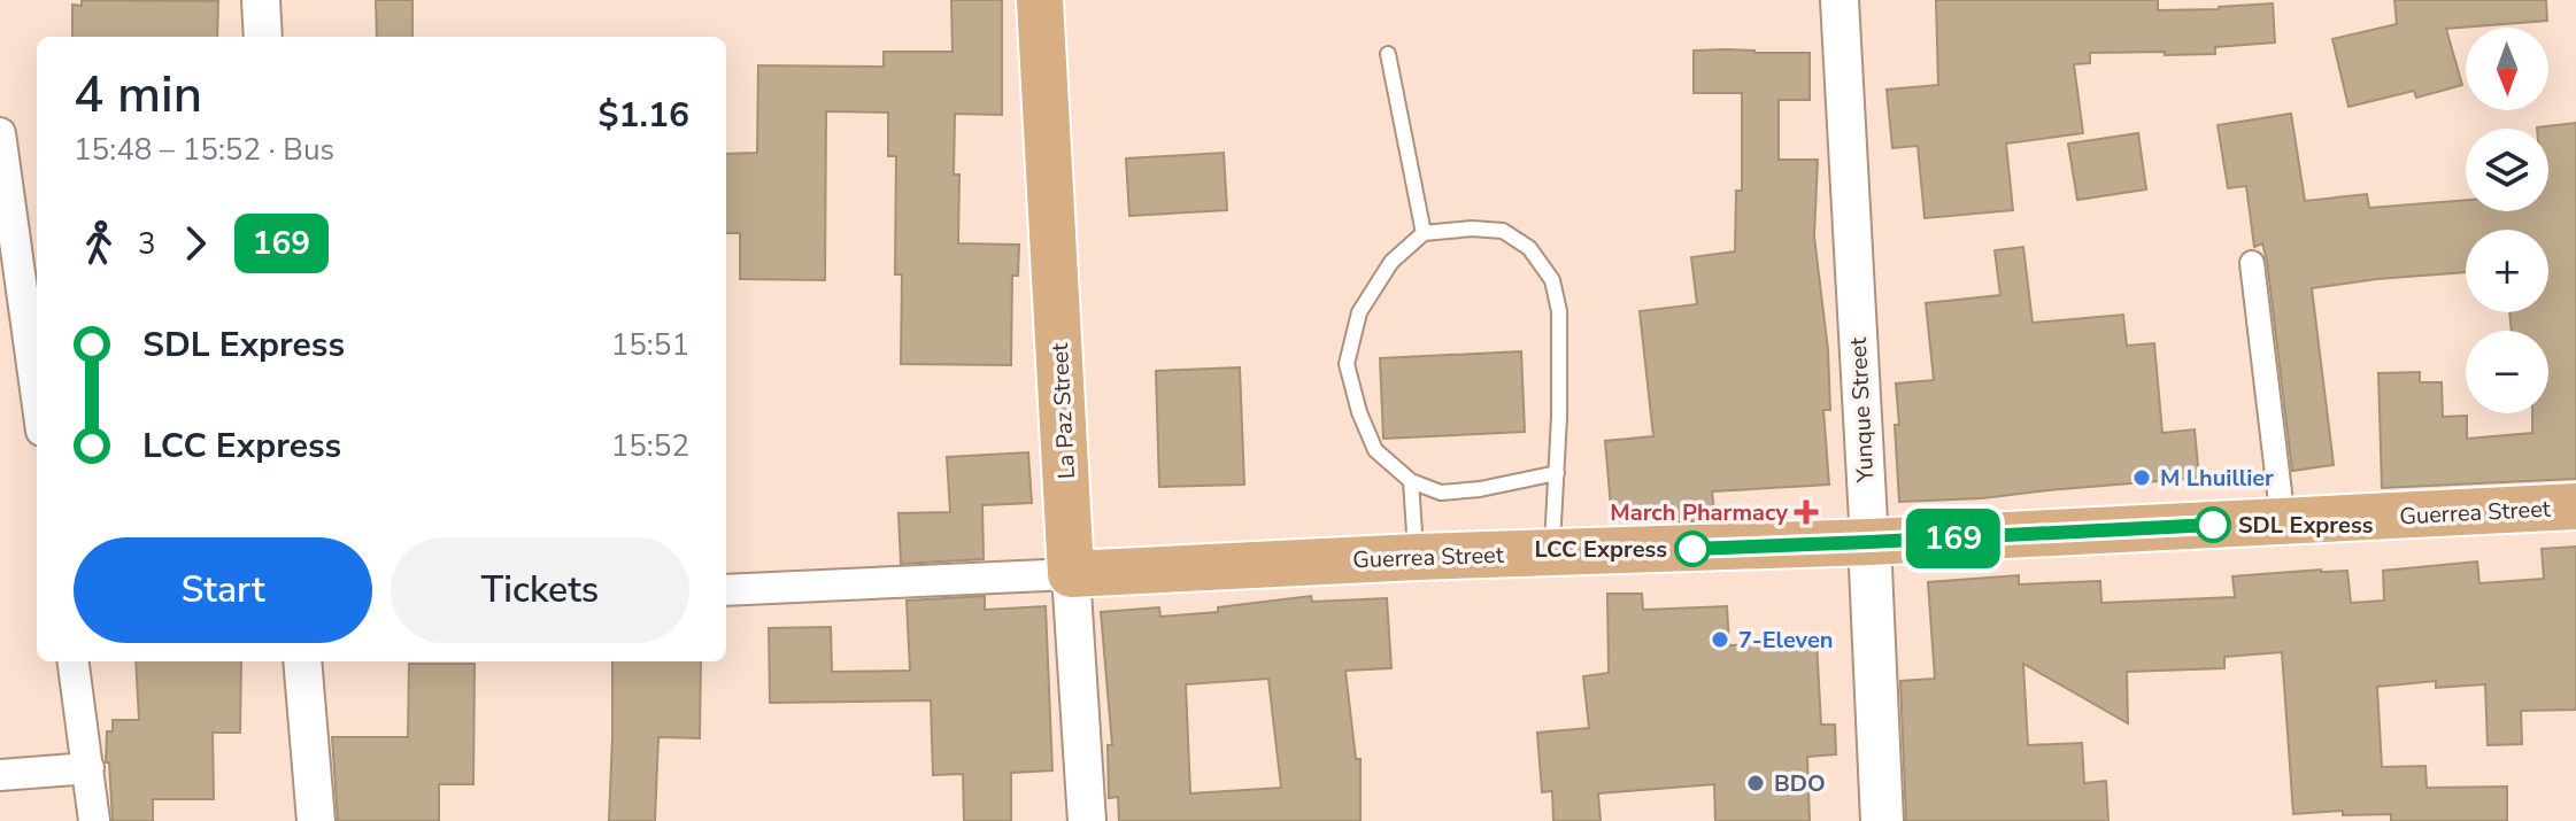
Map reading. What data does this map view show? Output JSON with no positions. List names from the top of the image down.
{
  "streets": {
    "main road": ["Yunque Street", "La Paz Street", "Guerrea Street"]
  },
  "crossings": [
    ["Yunque Street", "Guerrea Street"],
    ["La Paz Street", "Guerrea Street"]
  ],
  "places": {
    "other": [
      "M Lhuillier",
      "SDL Express",
      "LCC Express",
      "7-Eleven",
      "BDO"
    ],
    "health": ["March Pharmacy"]
  },
  "lines": ["bus line 169"],
  "north": "bottom",
  "page": {
    "on_map": "169",
    "map_buttons": ["+", "−"],
    "heading": ["4 min", "15:48 – 15:52 · Bus", "$1.16"],
    "legs": ["3", "169"],
    "list": [
      {
        "name": "SDL Express",
        "value": "15:51"
      },
      {
        "name": "LCC Express",
        "value": "15:52"
      }
    ],
    "buttons": ["Start", "Tickets"]
  }
}
